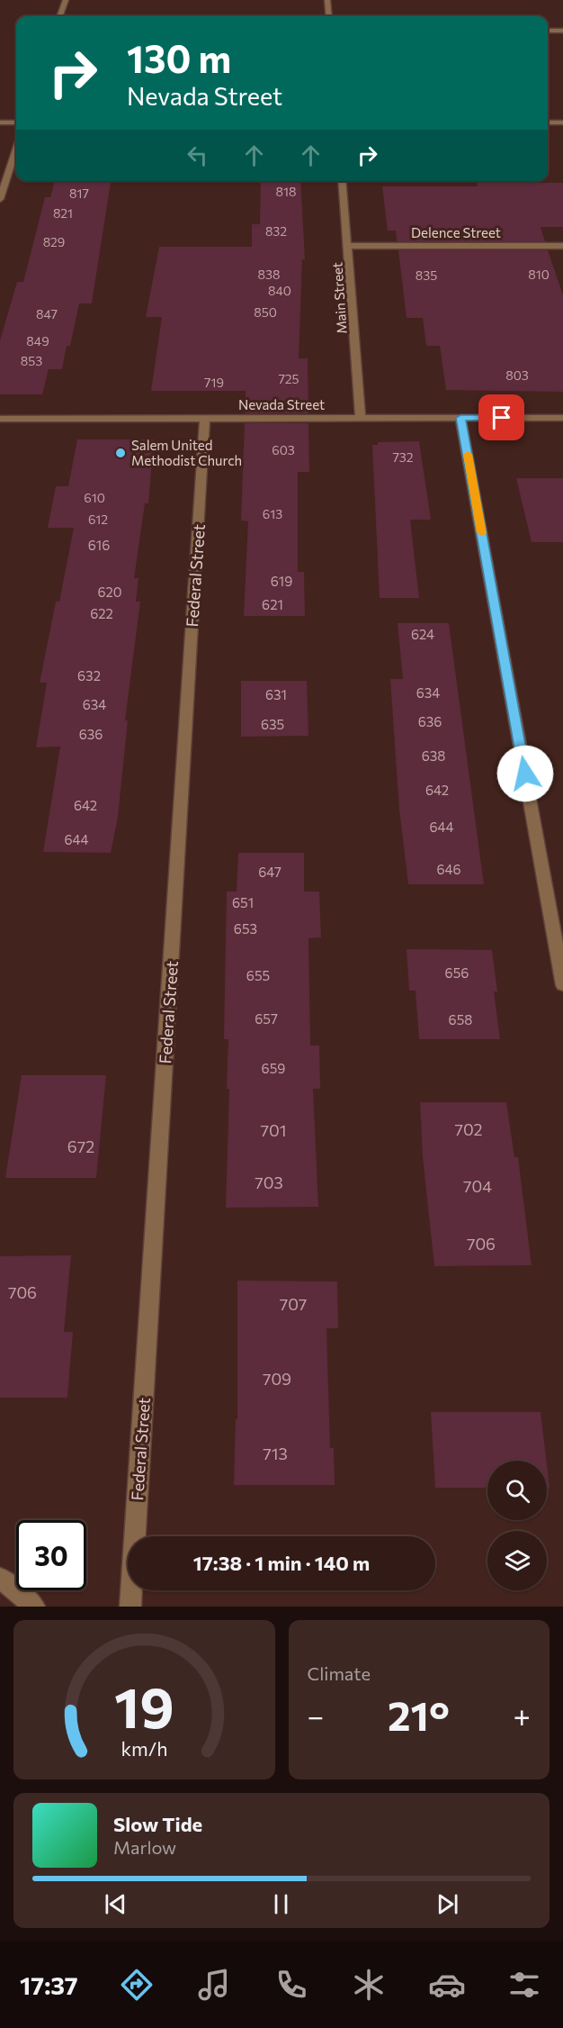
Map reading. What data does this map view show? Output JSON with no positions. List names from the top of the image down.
{
  "streets": {
    "street": [
      "Delence Street",
      "Main Street",
      "Nevada Street",
      "Federal Street"
    ]
  },
  "crossings": [
    ["Delence Street", "Main Street"],
    ["Main Street", "Nevada Street"],
    ["Nevada Street", "Federal Street"]
  ],
  "places": ["Salem United Methodist Church"],
  "house_numbers": [
    "818",
    "817",
    "821",
    "832",
    "829",
    "838",
    "810",
    "835",
    "840",
    "850",
    "847",
    "849",
    "853",
    "803",
    "725",
    "719",
    "603",
    "732",
    "610",
    "613",
    "612",
    "616",
    "619",
    "620",
    "621",
    "622",
    "624",
    "632",
    "634",
    "631",
    "634",
    "636",
    "635",
    "636",
    "638",
    "642",
    "642",
    "644",
    "644",
    "646",
    "647",
    "651",
    "653",
    "656",
    "655",
    "657",
    "658",
    "659",
    "702",
    "701",
    "672",
    "703",
    "704",
    "706",
    "706",
    "707",
    "709",
    "713"
  ],
  "page": {
    "turn": ["130 m", "Nevada Street"],
    "limit": "30",
    "trip": "17:38 · 1 min · 140 m",
    "tile": "Climate",
    "heat": ["−", "21°", "+"],
    "song": ["Slow Tide", "Marlow"],
    "tabs": "17:37",
    "gauge": ["19", "km/h"]
  }
}
